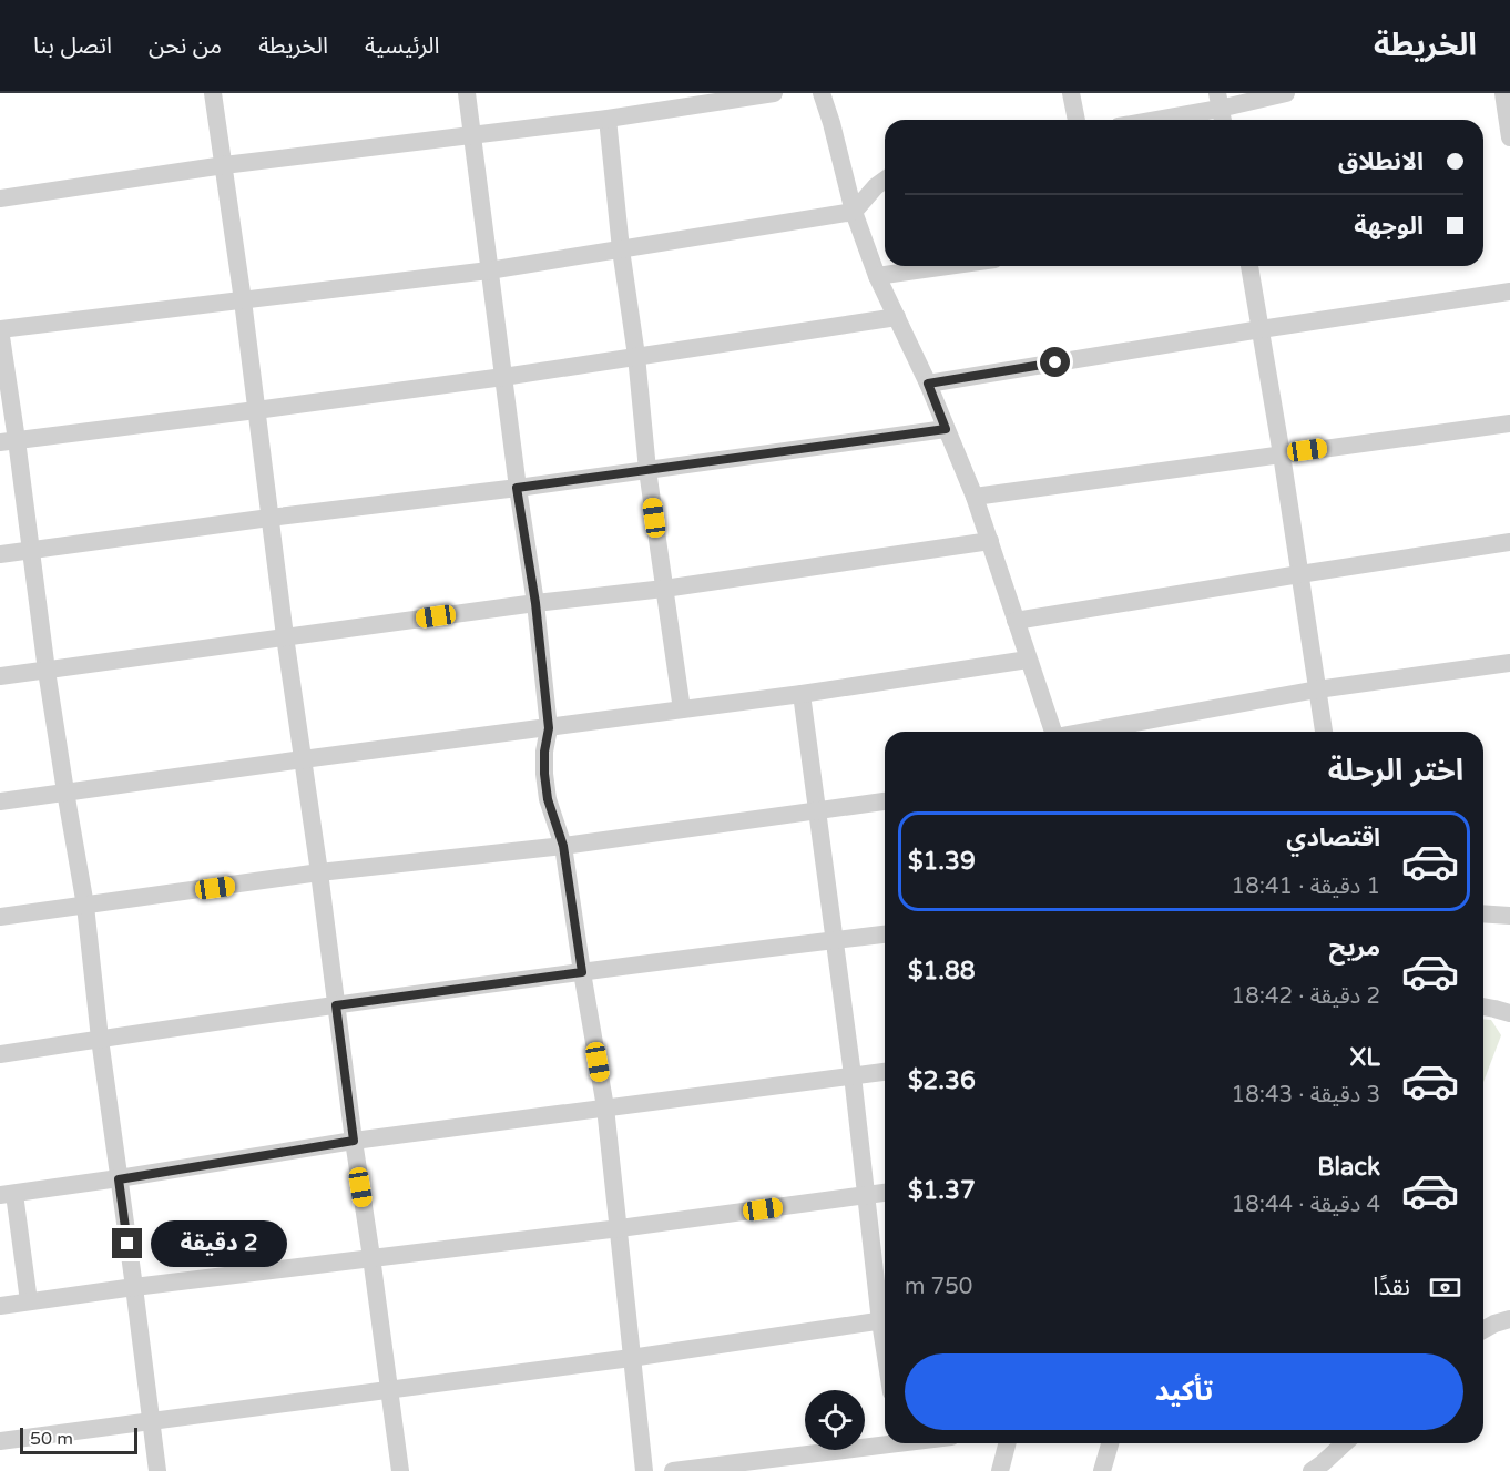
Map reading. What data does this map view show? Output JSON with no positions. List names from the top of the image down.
{
  "scale_bar": "50 m",
  "page": {
    "header": "الخريطة",
    "nav": [
      "الرئيسية",
      "الخريطة",
      "من نحن",
      "اتصل بنا"
    ],
    "banner": ["الانطلاق", "الوجهة"],
    "heading": "اختر الرحلة",
    "list": [
      {
        "name": "اقتصادي",
        "note": "1 دقيقة · 18:41",
        "value": "$1.39"
      },
      {
        "name": "مريح",
        "note": "2 دقيقة · 18:42",
        "value": "$1.88"
      },
      {
        "name": "XL",
        "note": "3 دقيقة · 18:43",
        "value": "$2.36"
      },
      {
        "name": "Black",
        "note": "4 دقيقة · 18:44",
        "value": "$1.37"
      }
    ],
    "bubble": "2 دقيقة",
    "pay": ["نقدًا", "750 m"],
    "buttons": "تأكيد",
    "scale": "50 m"
  }
}
